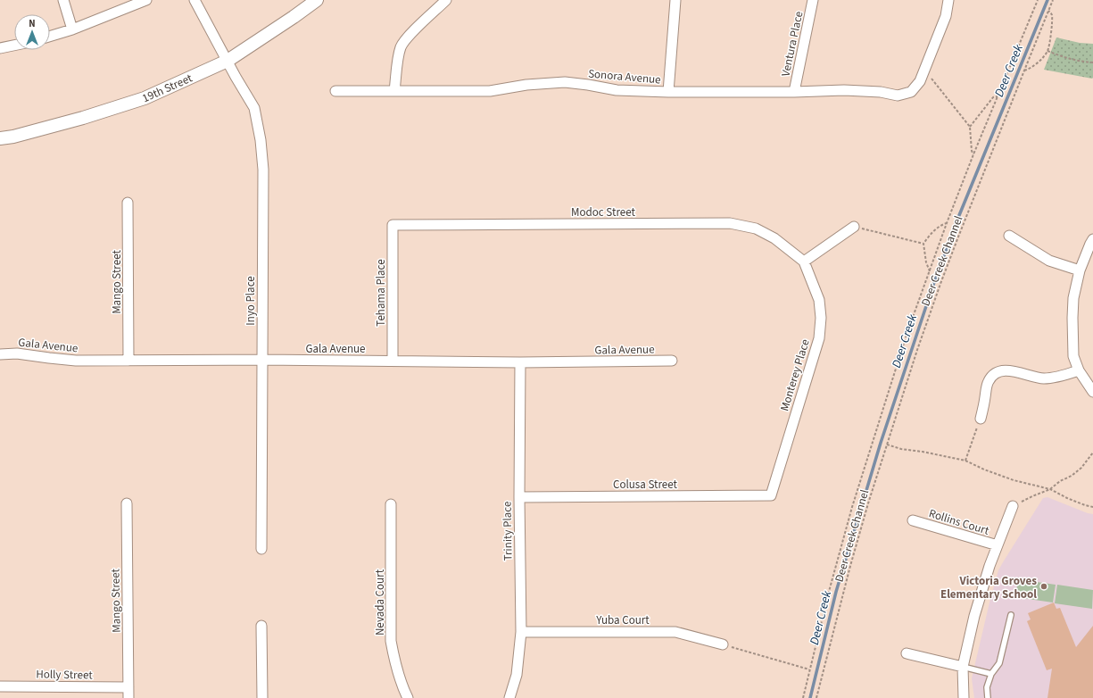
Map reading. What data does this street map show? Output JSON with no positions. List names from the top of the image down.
{
  "streets": {
    "street": [
      "Ventura Place",
      "Sonora Avenue",
      "19th Street",
      "Modoc Street",
      "Mango Street",
      "Tehama Place",
      "Inyo Place",
      "Gala Avenue",
      "Monterey Place",
      "Colusa Street",
      "Rollins Court",
      "Trinity Place",
      "Nevada Court",
      "Yuba Court",
      "Holly Street"
    ],
    "path": ["Deer Creek Channel"]
  },
  "crossings": [
    ["Ventura Place", "Sonora Avenue"],
    ["19th Street", "Inyo Place"],
    ["Modoc Street", "Tehama Place"],
    ["Modoc Street", "Monterey Place"],
    ["Mango Street", "Gala Avenue"],
    ["Mango Street", "Holly Street"],
    ["Tehama Place", "Gala Avenue"],
    ["Inyo Place", "Gala Avenue"],
    ["Gala Avenue", "Trinity Place"],
    ["Monterey Place", "Colusa Street"],
    ["Colusa Street", "Trinity Place"],
    ["Trinity Place", "Yuba Court"]
  ],
  "water": ["Deer Creek"],
  "places": ["Victoria Groves Elementary School"],
  "north": "top"
}
